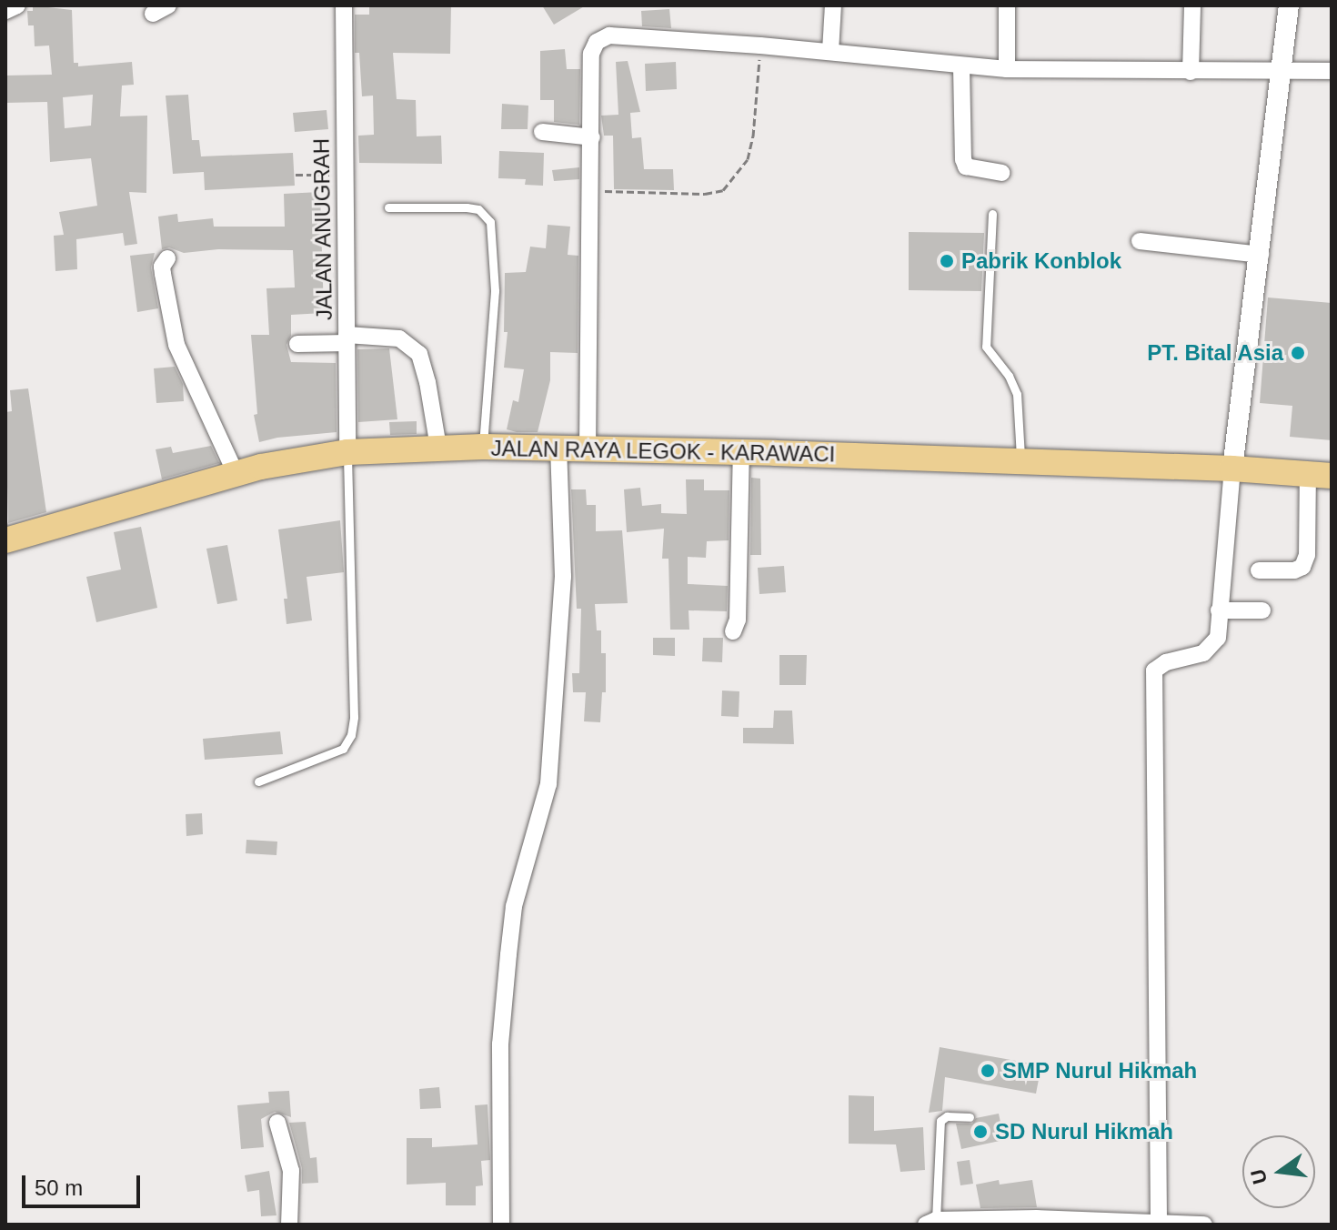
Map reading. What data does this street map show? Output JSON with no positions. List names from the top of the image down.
{
  "streets": {
    "main road": ["JALAN RAYA LEGOK - KARAWACI"],
    "street": ["JALAN ANUGRAH"]
  },
  "crossings": [
    ["JALAN ANUGRAH", "JALAN RAYA LEGOK - KARAWACI"]
  ],
  "places": [
    "Pabrik Konblok",
    "PT. Bital Asia",
    "SMP Nurul Hikmah",
    "SD Nurul Hikmah"
  ],
  "scale_bar": "50 m",
  "north": "left"
}
